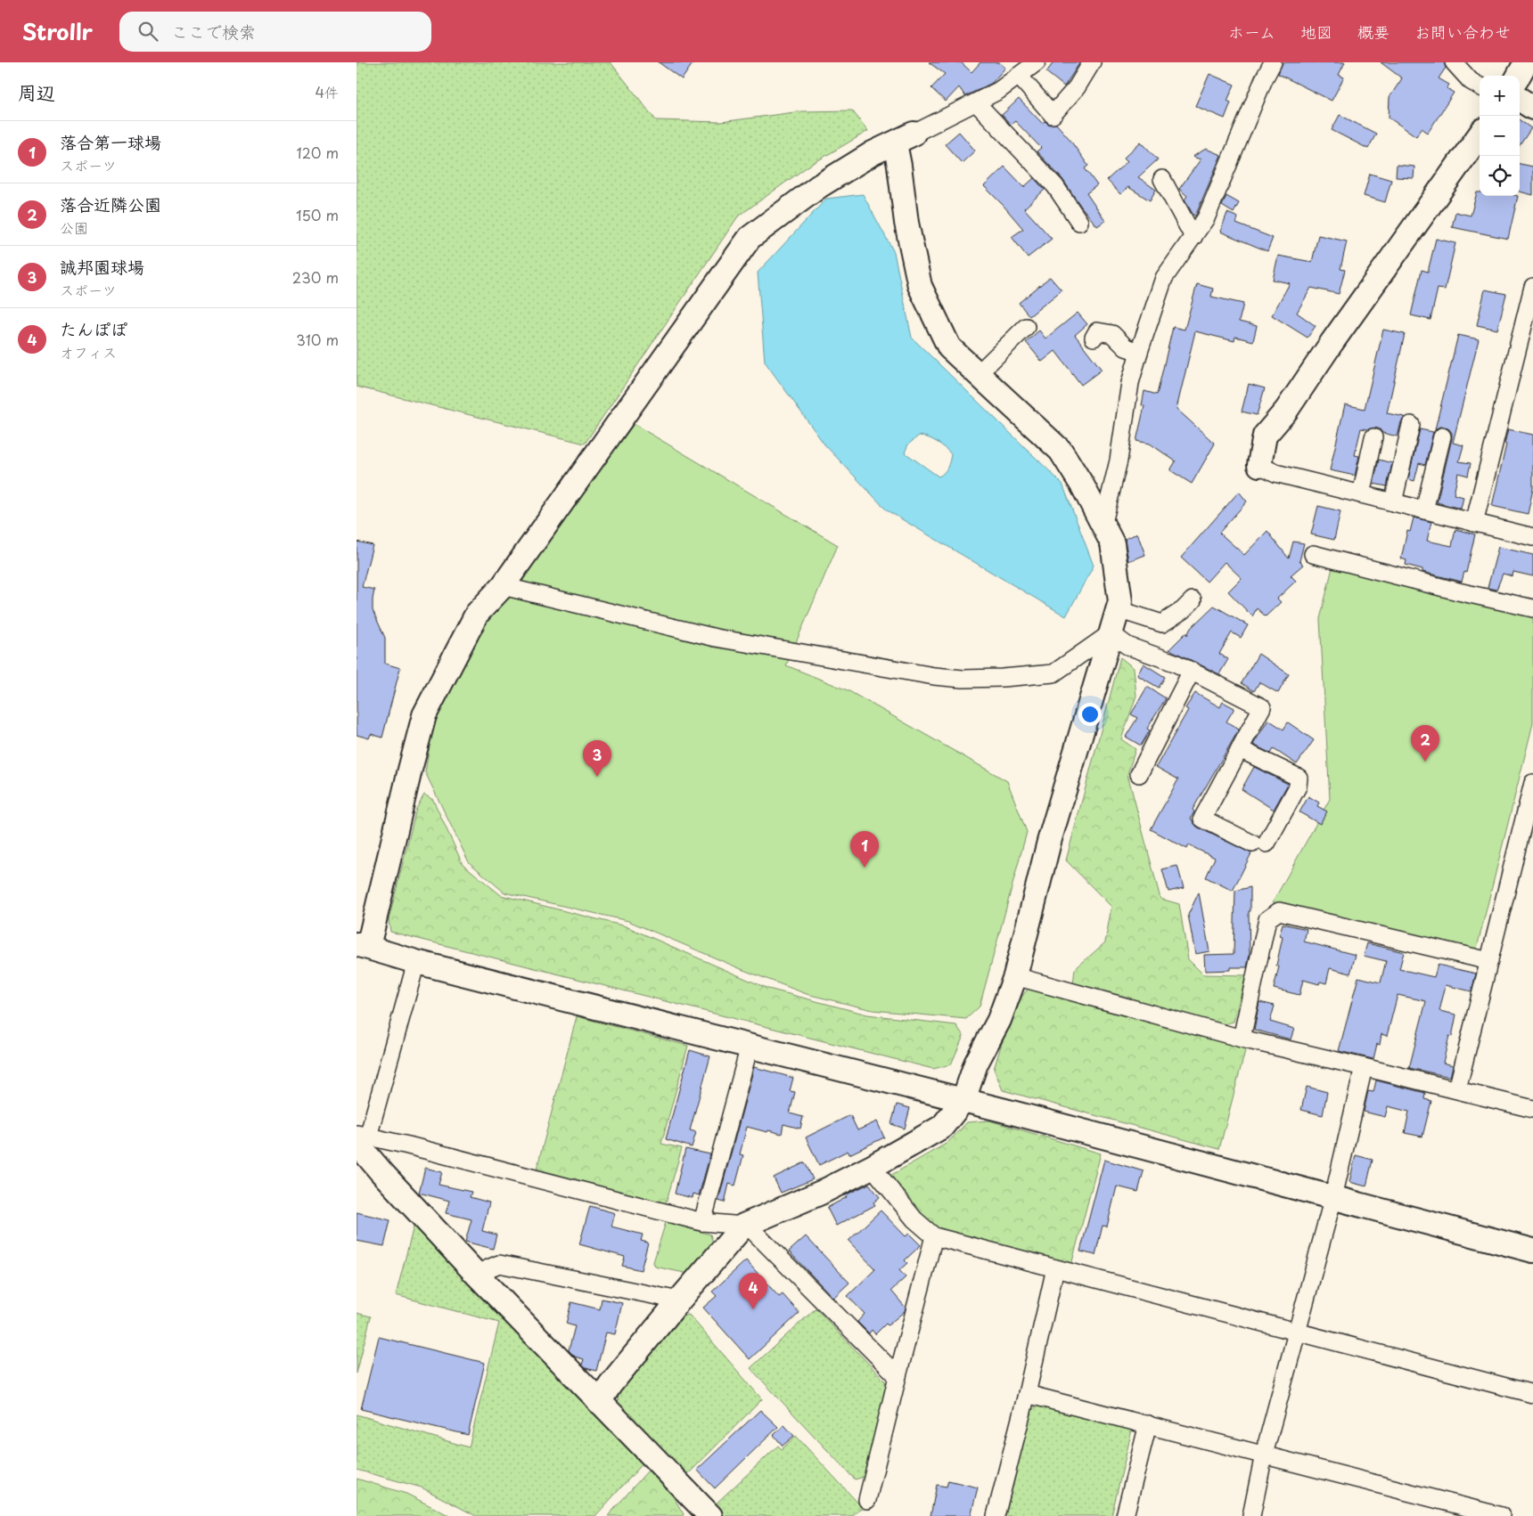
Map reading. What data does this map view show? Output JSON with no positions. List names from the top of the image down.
{
  "page": {
    "header": "Strollr",
    "search": "ここで検索",
    "nav": [
      "ホーム",
      "地図",
      "概要",
      "お問い合わせ"
    ],
    "heading": ["周辺", "4件"],
    "map_buttons": ["+", "−"],
    "list": [
      {
        "mark": "1",
        "name": "落合第一球場",
        "note": "スポーツ",
        "value": "120 m"
      },
      {
        "mark": "2",
        "name": "落合近隣公園",
        "note": "公園",
        "value": "150 m"
      },
      {
        "mark": "3",
        "name": "誠邦園球場",
        "note": "スポーツ",
        "value": "230 m"
      },
      {
        "mark": "4",
        "name": "たんぽぽ",
        "note": "オフィス",
        "value": "310 m"
      }
    ],
    "pins": [
      "2",
      "3",
      "1",
      "4"
    ]
  }
}
